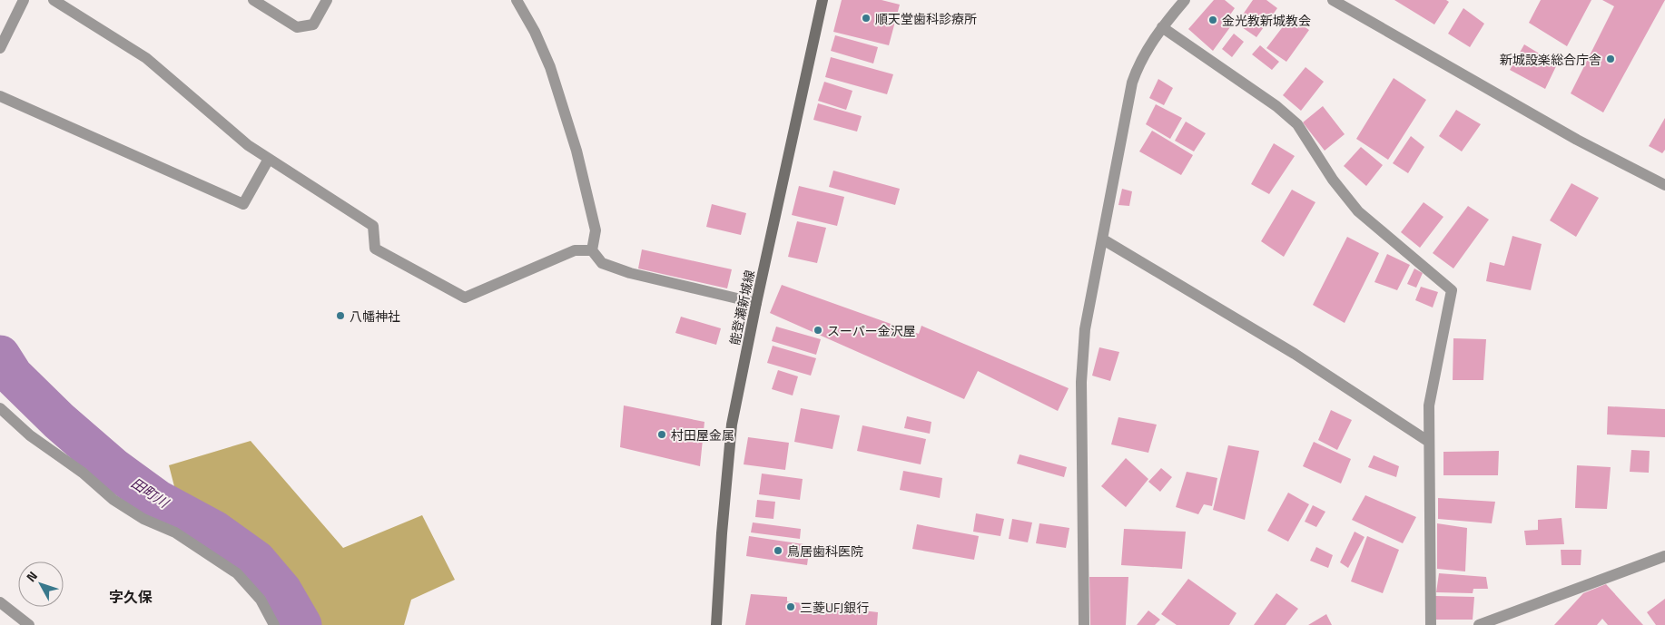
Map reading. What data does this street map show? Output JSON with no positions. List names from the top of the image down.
{
  "streets": {
    "main road": ["能登瀬新城線"]
  },
  "districts": ["字久保"],
  "water": ["田町川"],
  "places": [
    "順天堂歯科診療所",
    "金光教新城教会",
    "新城設楽総合庁舎",
    "八幡神社",
    "スーパー金沢屋",
    "村田屋金属",
    "鳥居歯科医院",
    "三菱UFJ銀行"
  ],
  "north": "top left"
}
